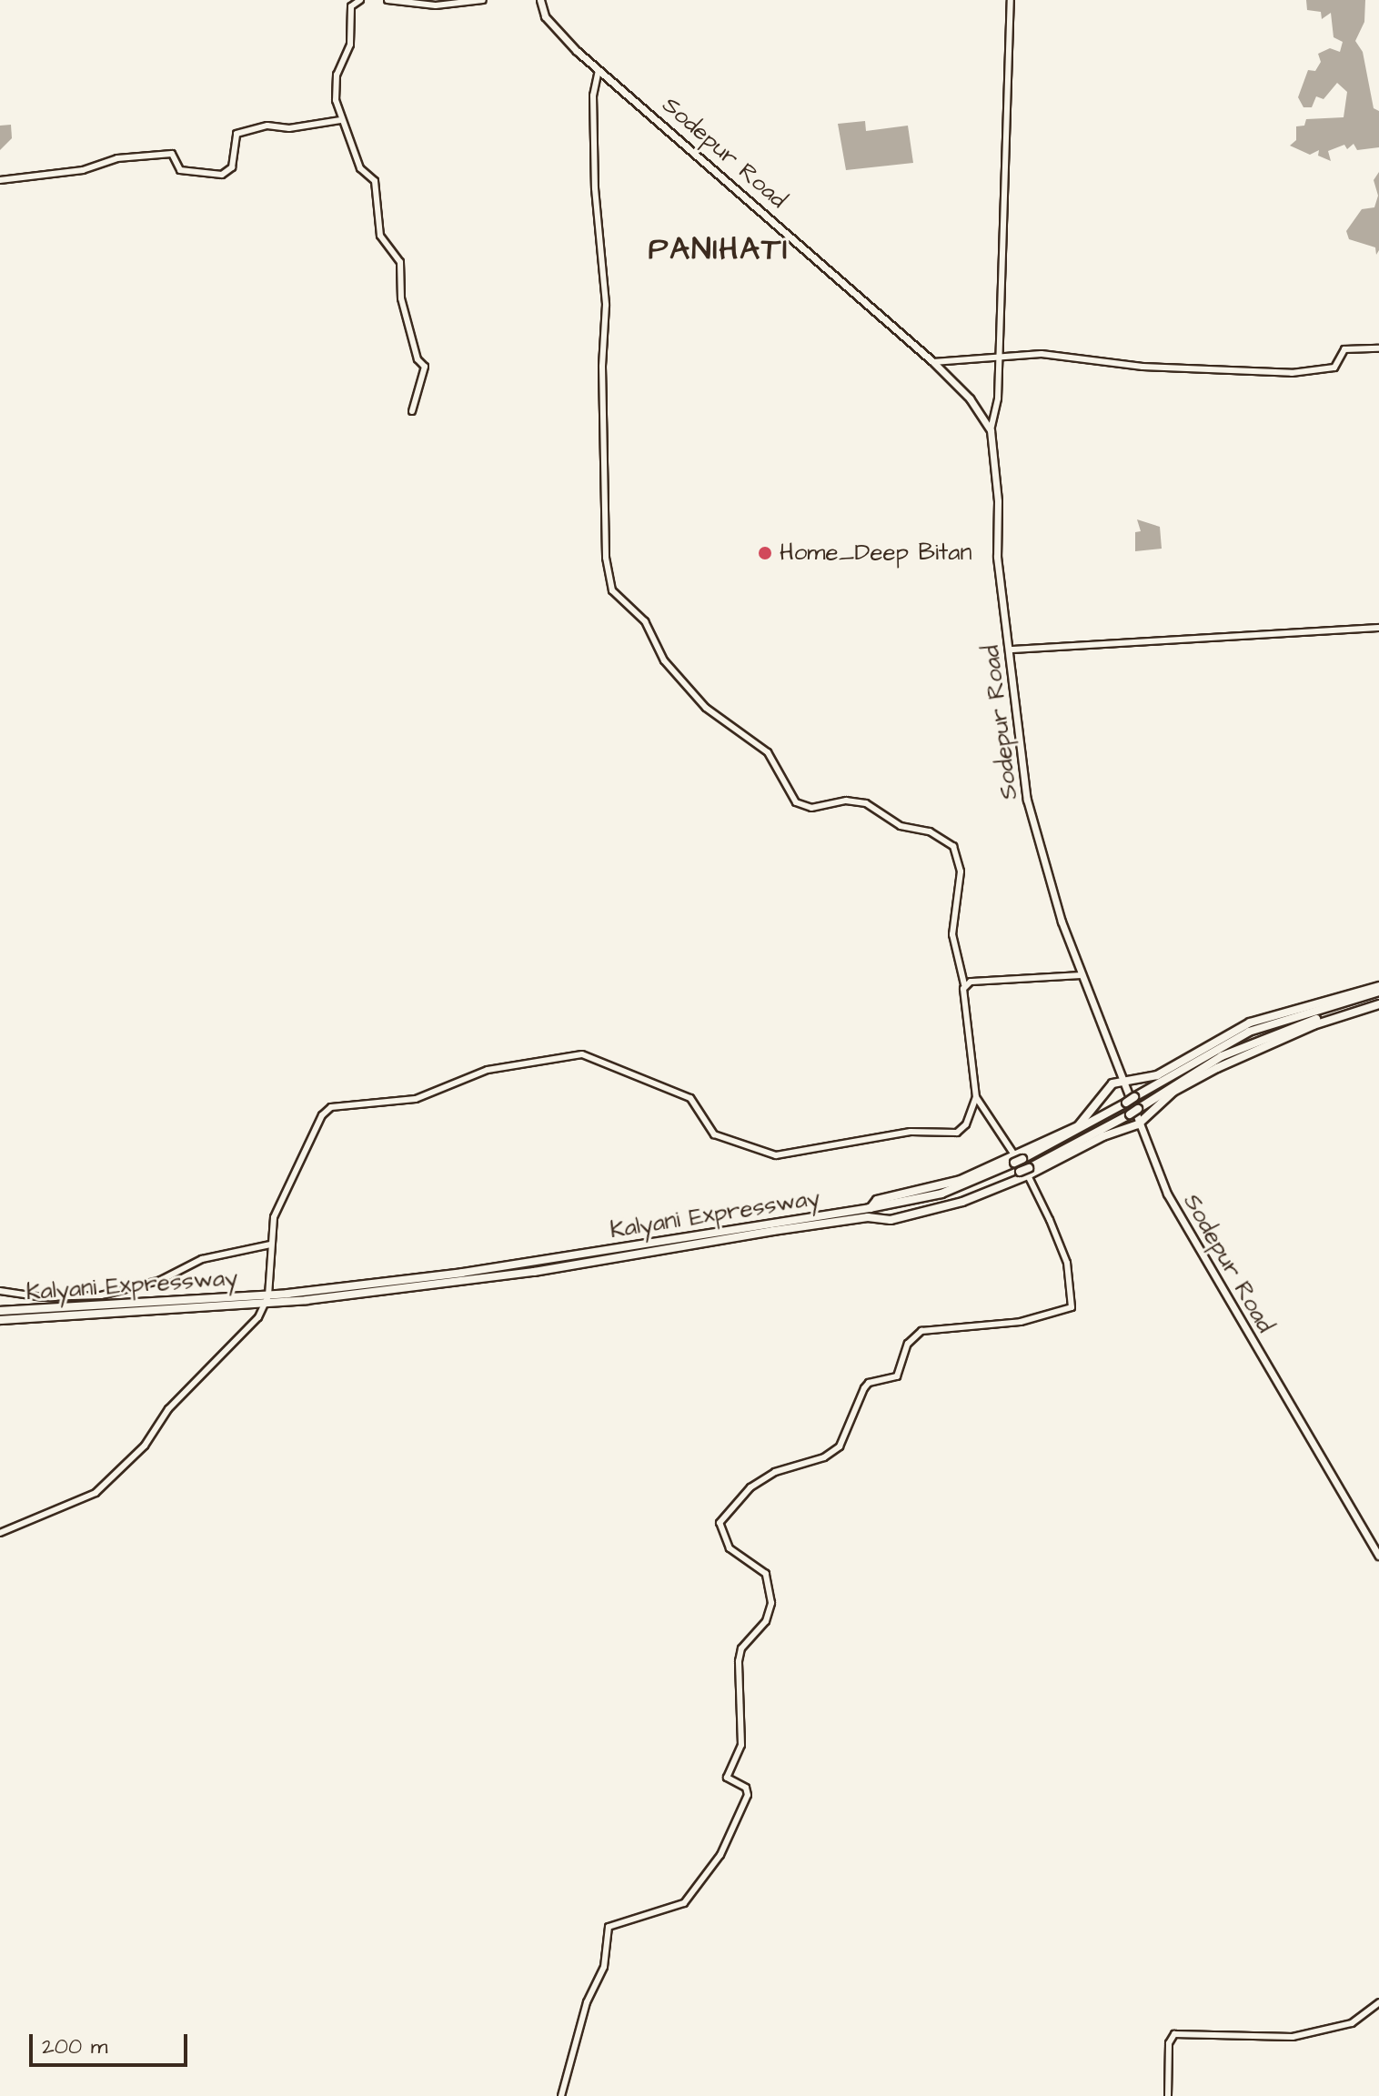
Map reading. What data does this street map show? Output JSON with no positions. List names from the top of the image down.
{
  "streets": {
    "highway": ["Kalyani Expressway"],
    "main road": ["Sodepur Road"]
  },
  "districts": ["PANIHATI"],
  "places": ["Home_Deep Bitan"],
  "scale_bar": "200 m"
}
